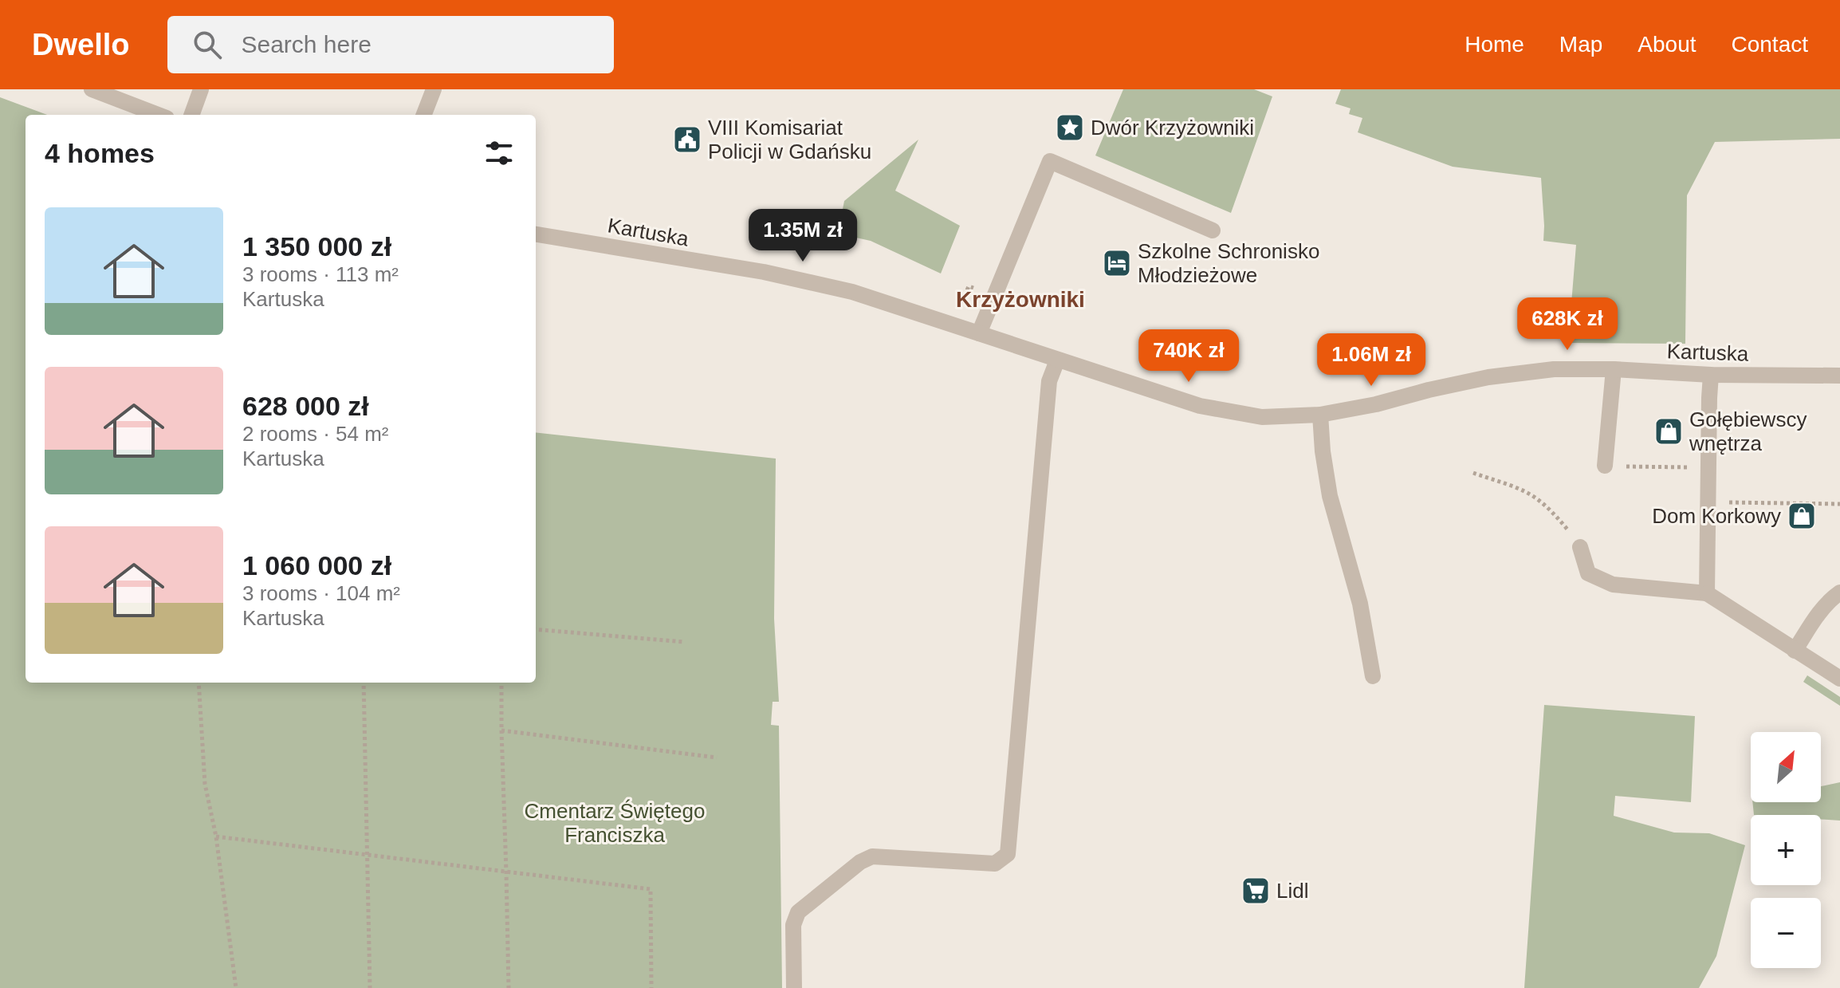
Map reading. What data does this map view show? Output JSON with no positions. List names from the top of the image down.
{
  "streets": {
    "street": ["Kartuska"]
  },
  "districts": ["Krzyżowniki"],
  "parks": ["Cmentarz Świętego Franciszka"],
  "places": {
    "place": ["Dwór Krzyżowniki"],
    "public building": ["VIII Komisariat Policji w Gdańsku"],
    "hotel": ["Szkolne Schronisko Młodzieżowe"],
    "shop": ["Gołębiewscy wnętrza", "Dom Korkowy"],
    "supermarket": ["Lidl"]
  },
  "north": "top right",
  "page": {
    "header": "Dwello",
    "search": "Search here",
    "nav": [
      "Home",
      "Map",
      "About",
      "Contact"
    ],
    "heading": "4 homes",
    "list": [
      {
        "name": "1 350 000 zł",
        "note": "3 rooms · 113 m² · Kartuska"
      },
      {
        "name": "628 000 zł",
        "note": "2 rooms · 54 m² · Kartuska"
      },
      {
        "name": "1 060 000 zł",
        "note": "3 rooms · 104 m² · Kartuska"
      }
    ],
    "price": [
      "1.35M zł",
      "628K zł",
      "740K zł",
      "1.06M zł"
    ],
    "map_buttons": ["+", "−"]
  }
}
